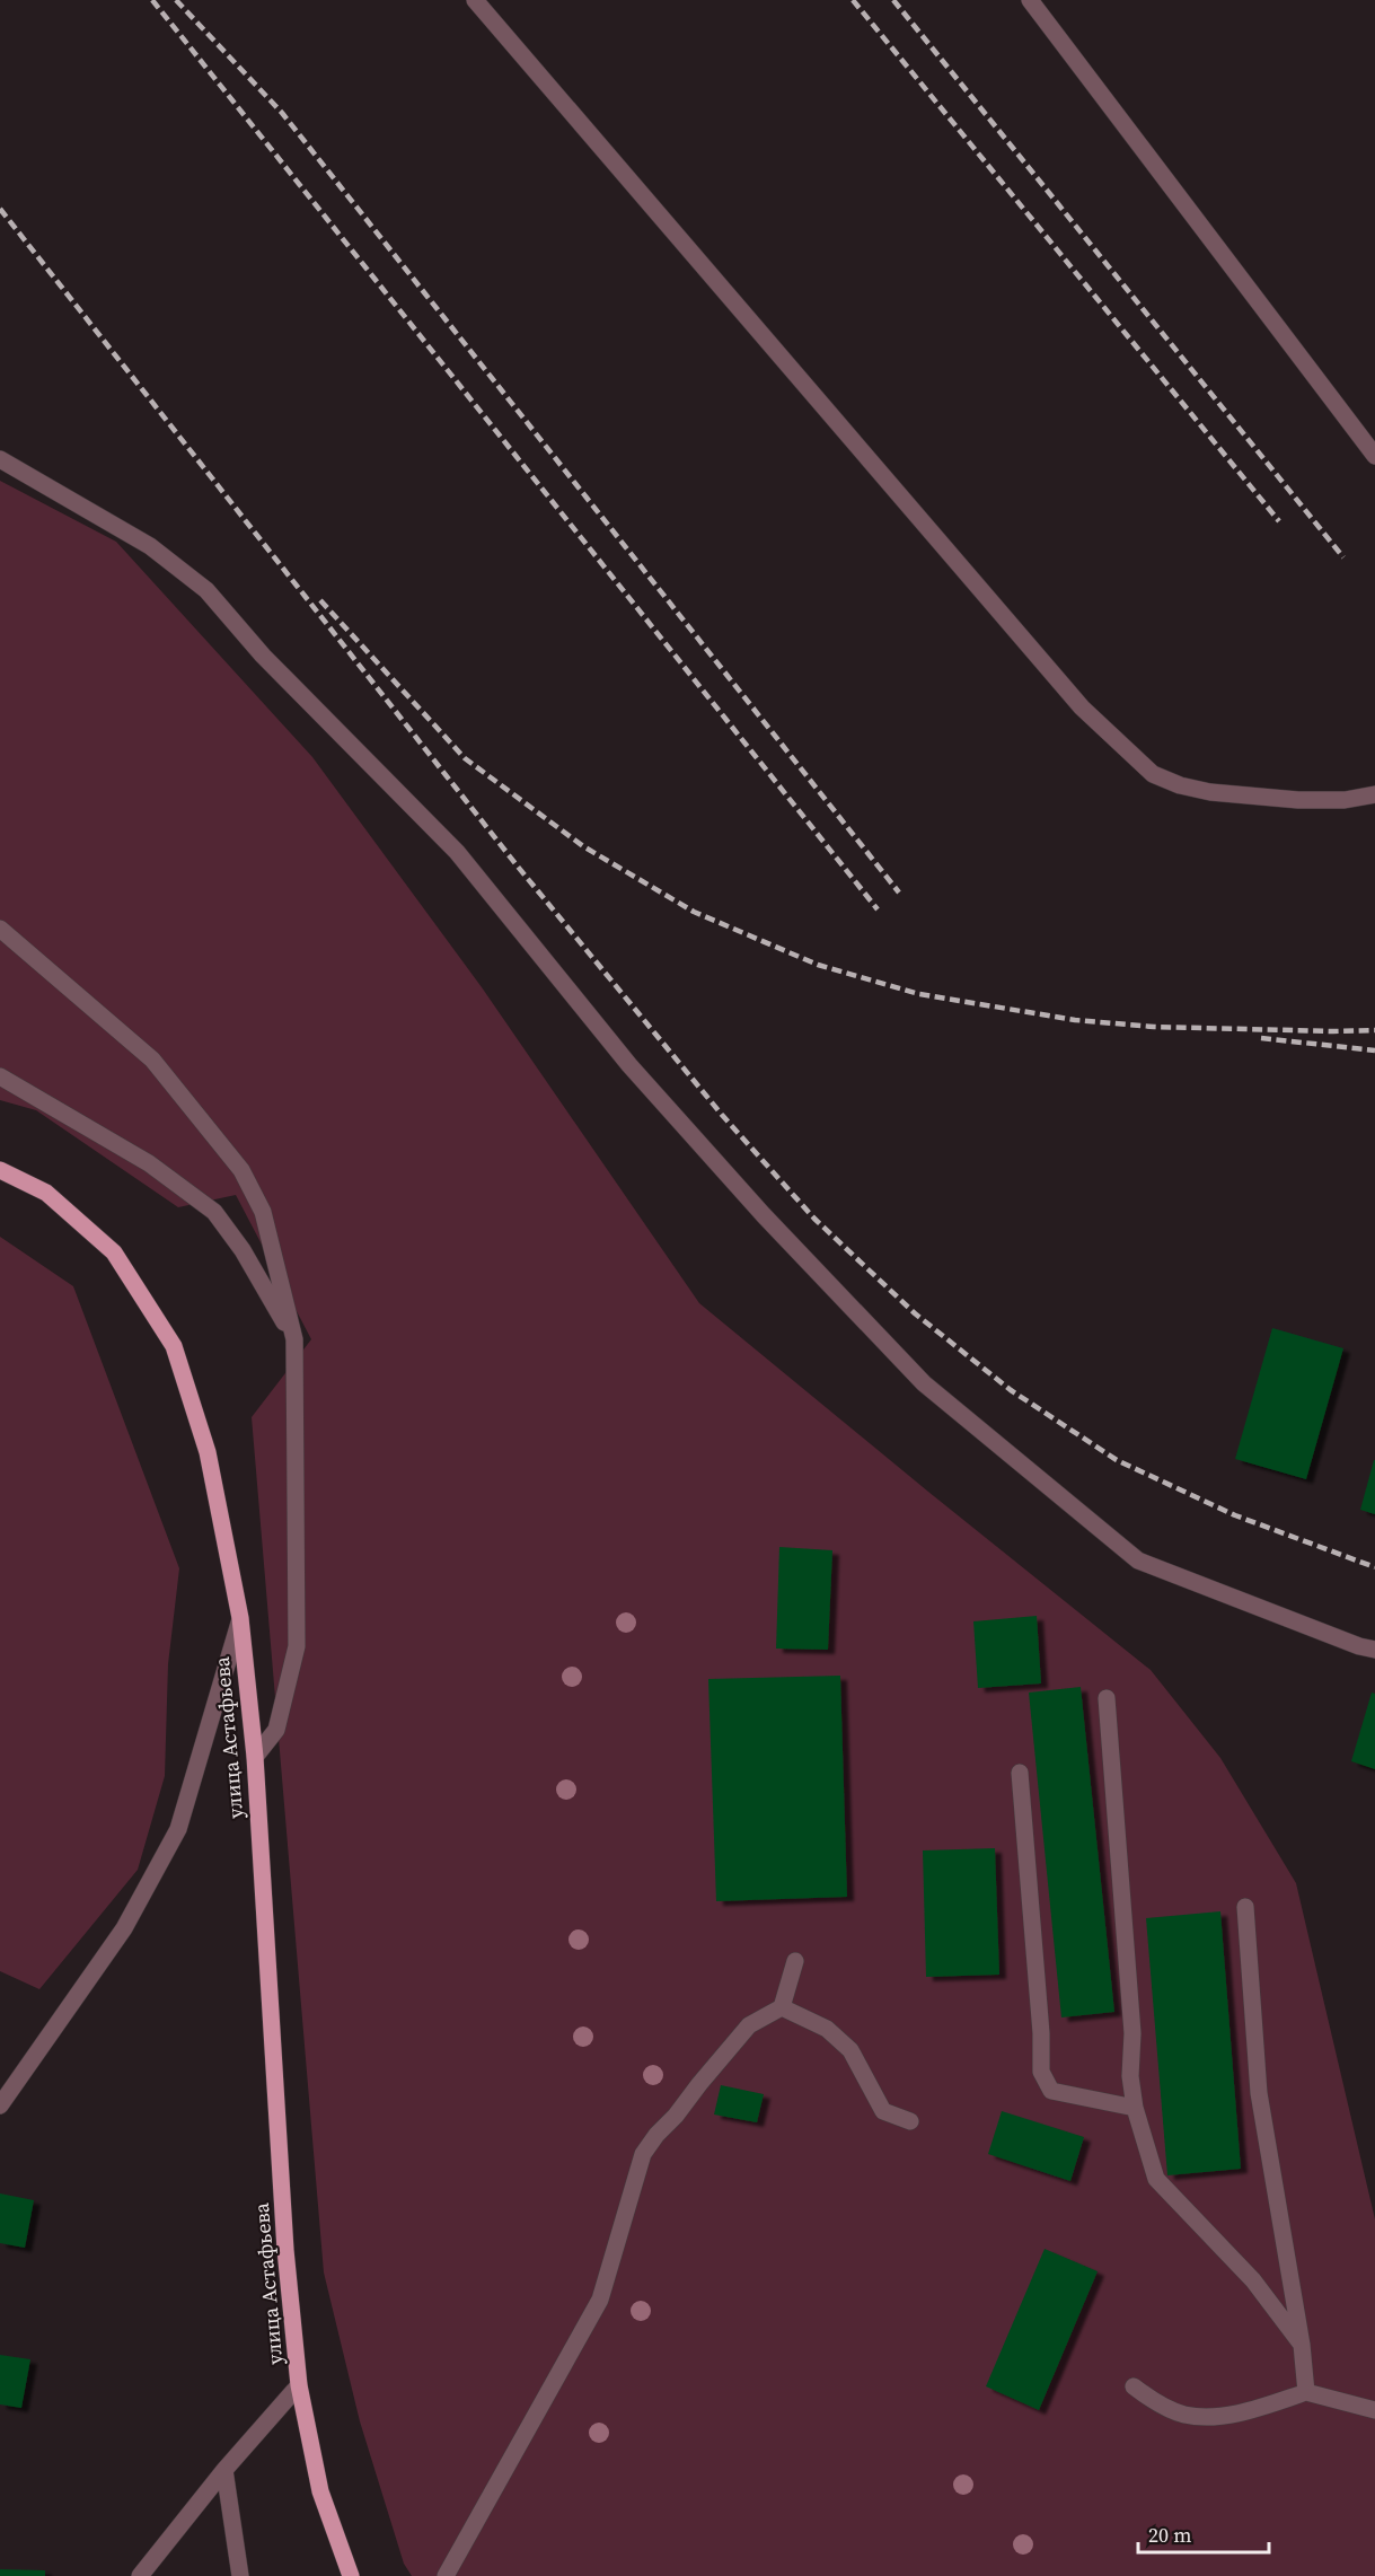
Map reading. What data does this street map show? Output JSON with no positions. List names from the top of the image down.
{
  "streets": {
    "main road": ["улица Астафьева"]
  },
  "scale_bar": "20 m"
}
